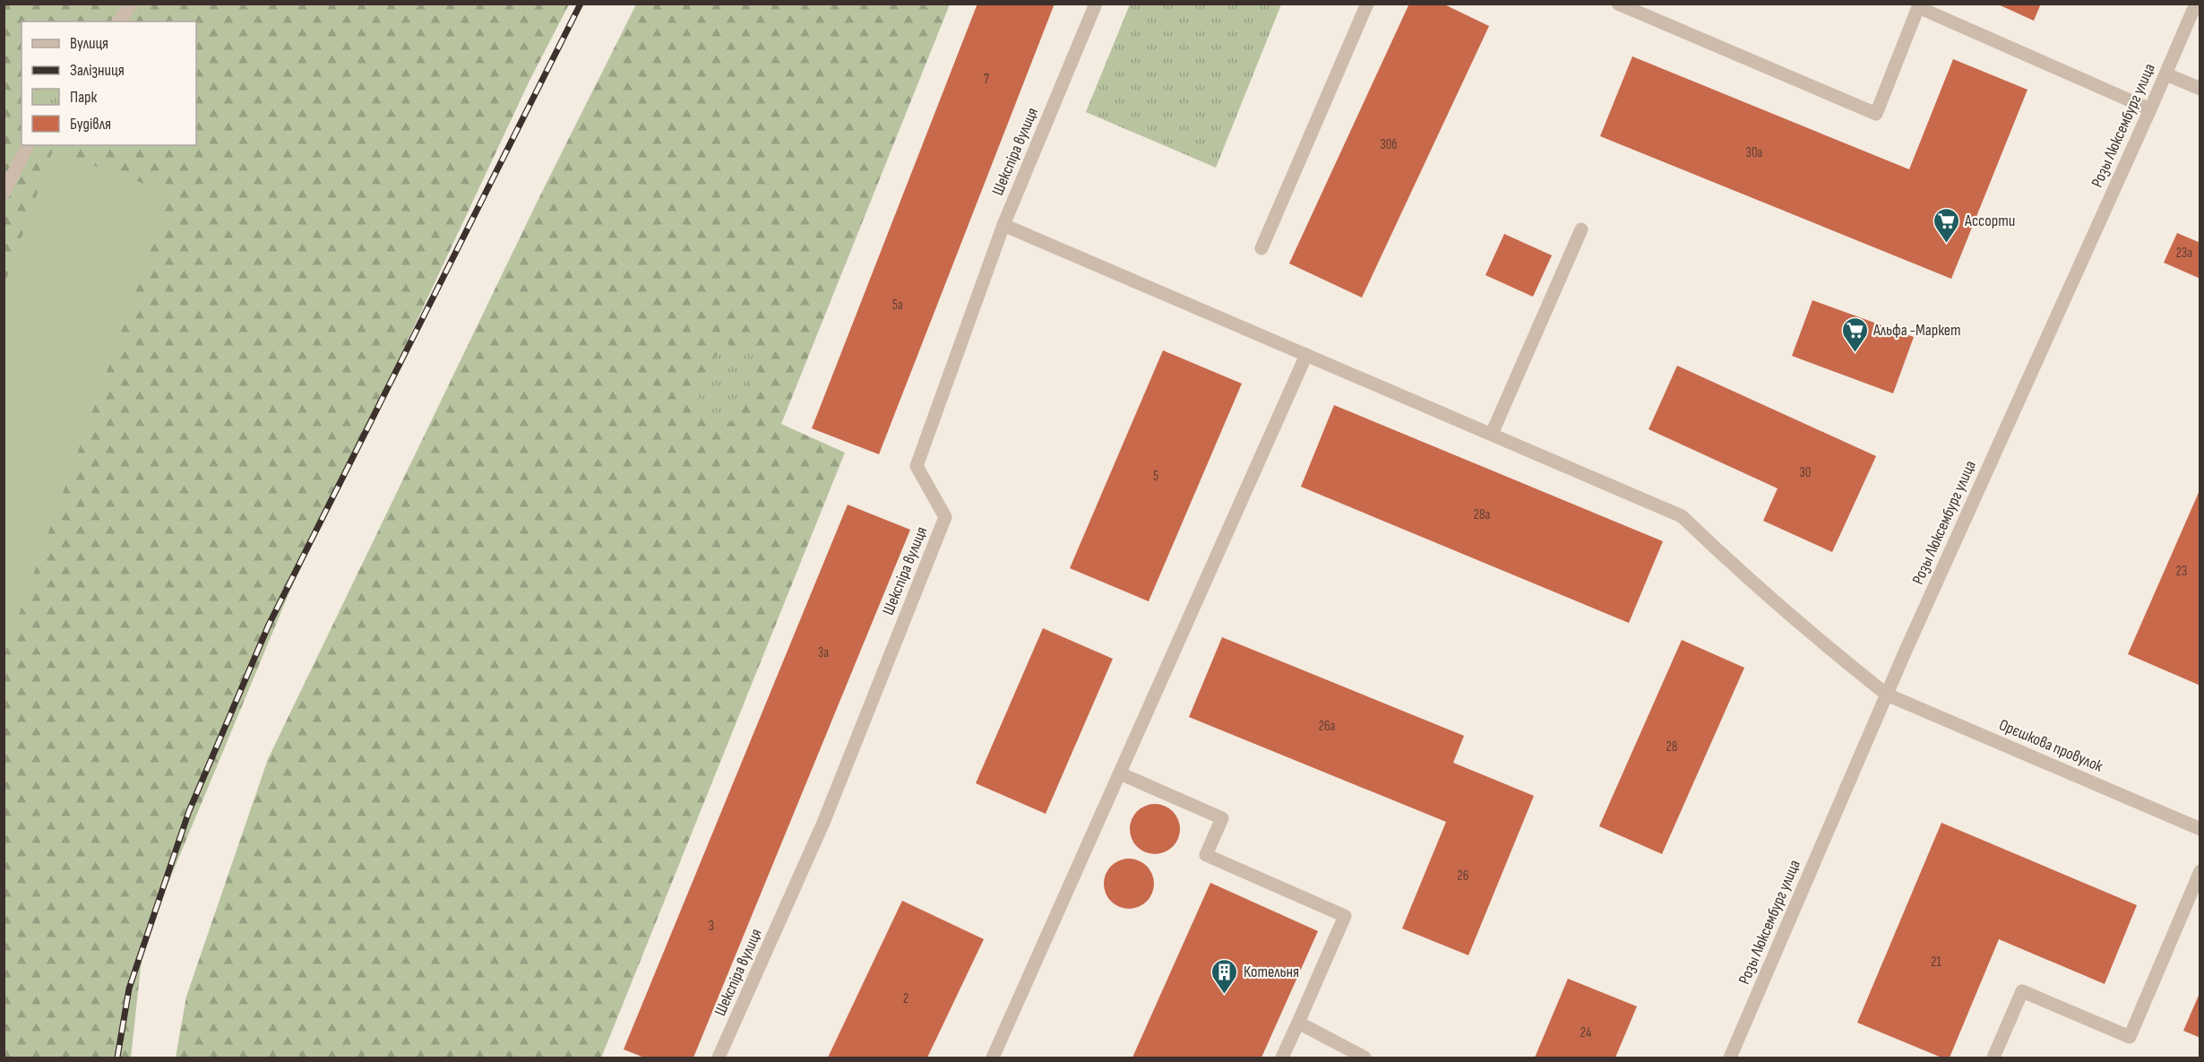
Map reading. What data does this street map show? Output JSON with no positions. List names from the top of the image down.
{
  "streets": {
    "street": ["Розы Люксембург улица", "Шекспіра вулиця", "Орєшкова провулок"]
  },
  "crossings": [
    ["Розы Люксембург улица", "Орєшкова провулок"],
    ["Шекспіра вулиця", "Орєшкова провулок"]
  ],
  "places": {
    "supermarket": ["Ассорти", "Альфа -Маркет"],
    "building": ["Котельня"]
  },
  "house_numbers": [
    "7",
    "30б",
    "30а",
    "23а",
    "5а",
    "30",
    "5",
    "28а",
    "23",
    "3а",
    "26а",
    "28",
    "26",
    "3",
    "21",
    "2",
    "24"
  ],
  "legend": [
    "Вулиця",
    "Залізниця",
    "Парк",
    "Будівля"
  ]
}
